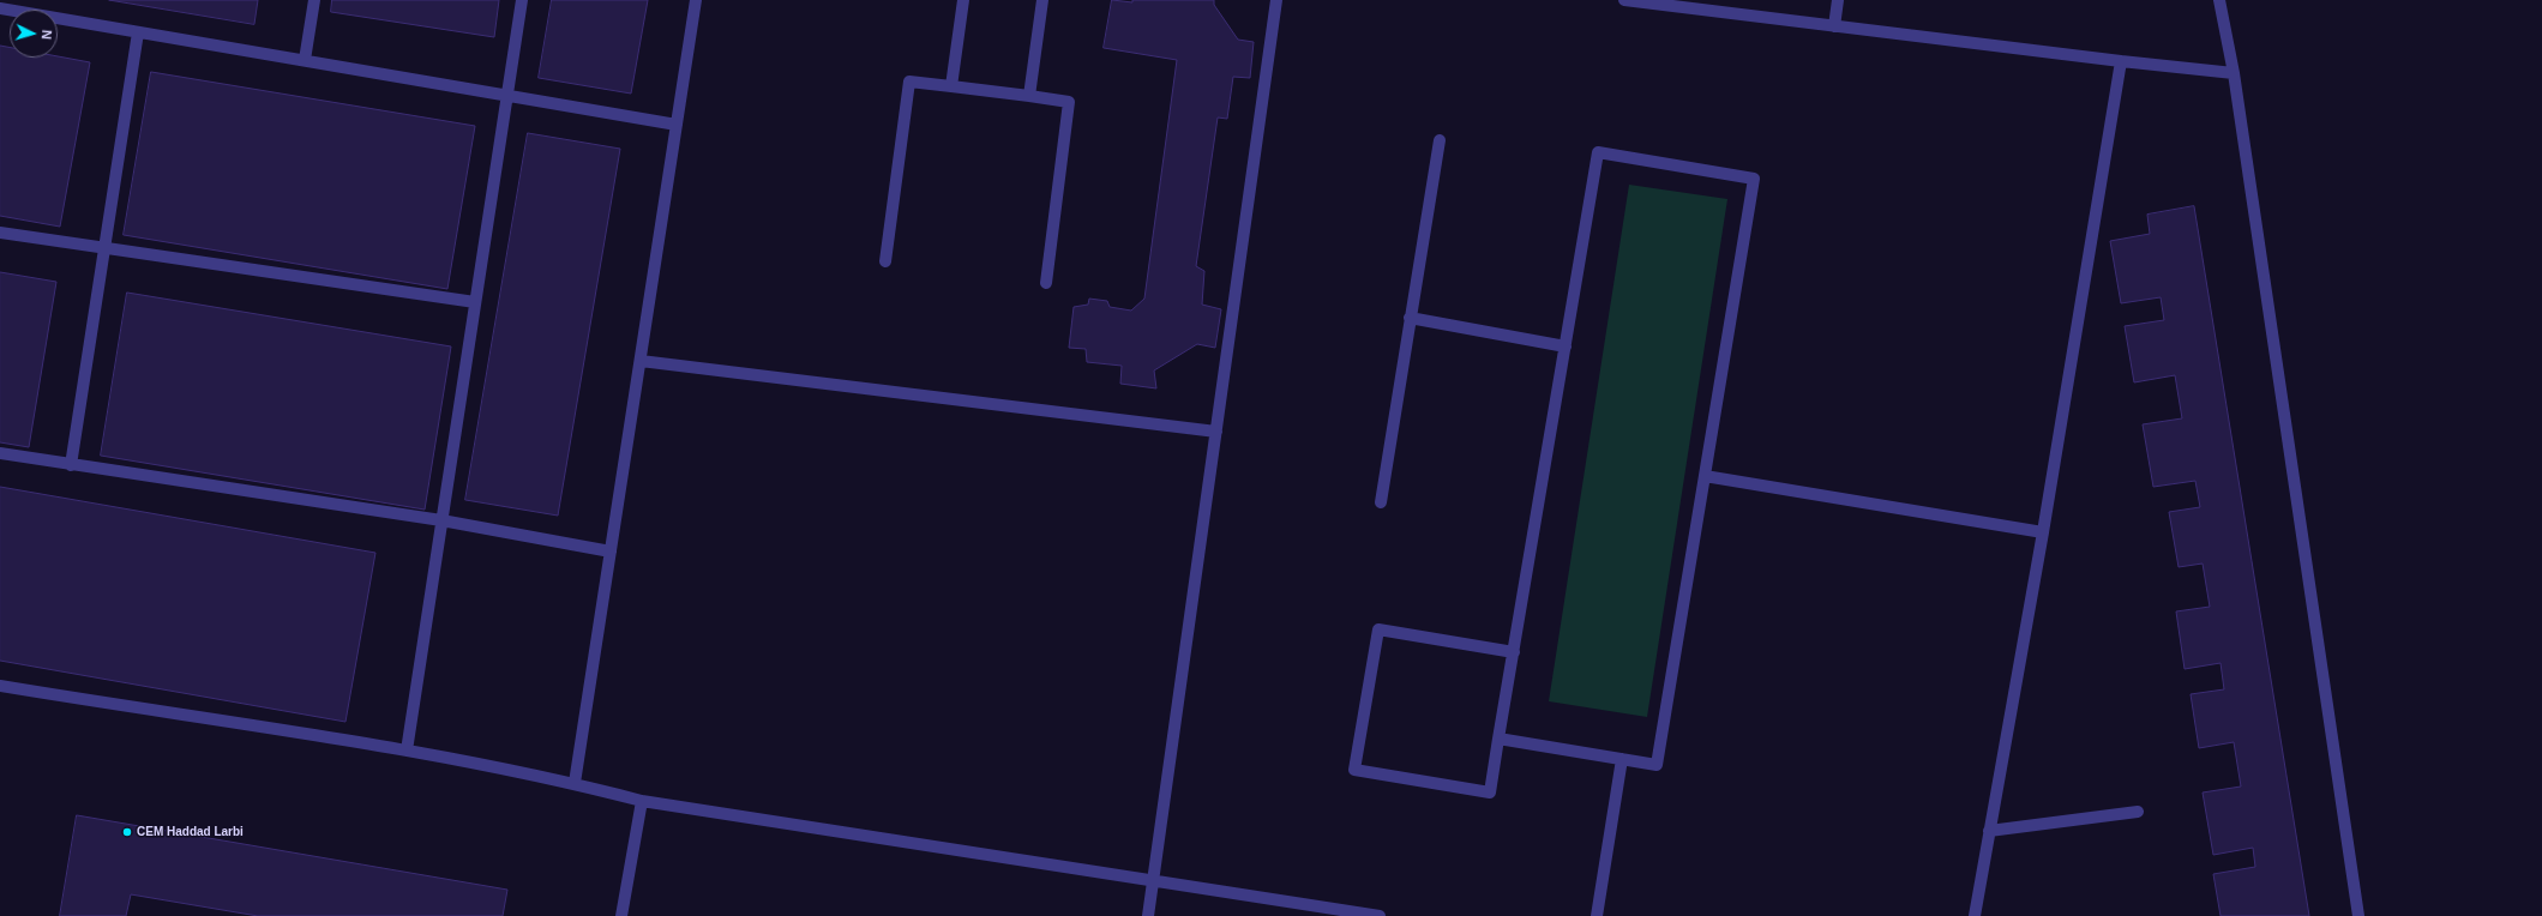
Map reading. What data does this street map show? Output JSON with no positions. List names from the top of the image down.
{
  "places": ["CEM Haddad Larbi"],
  "north": "right"
}
